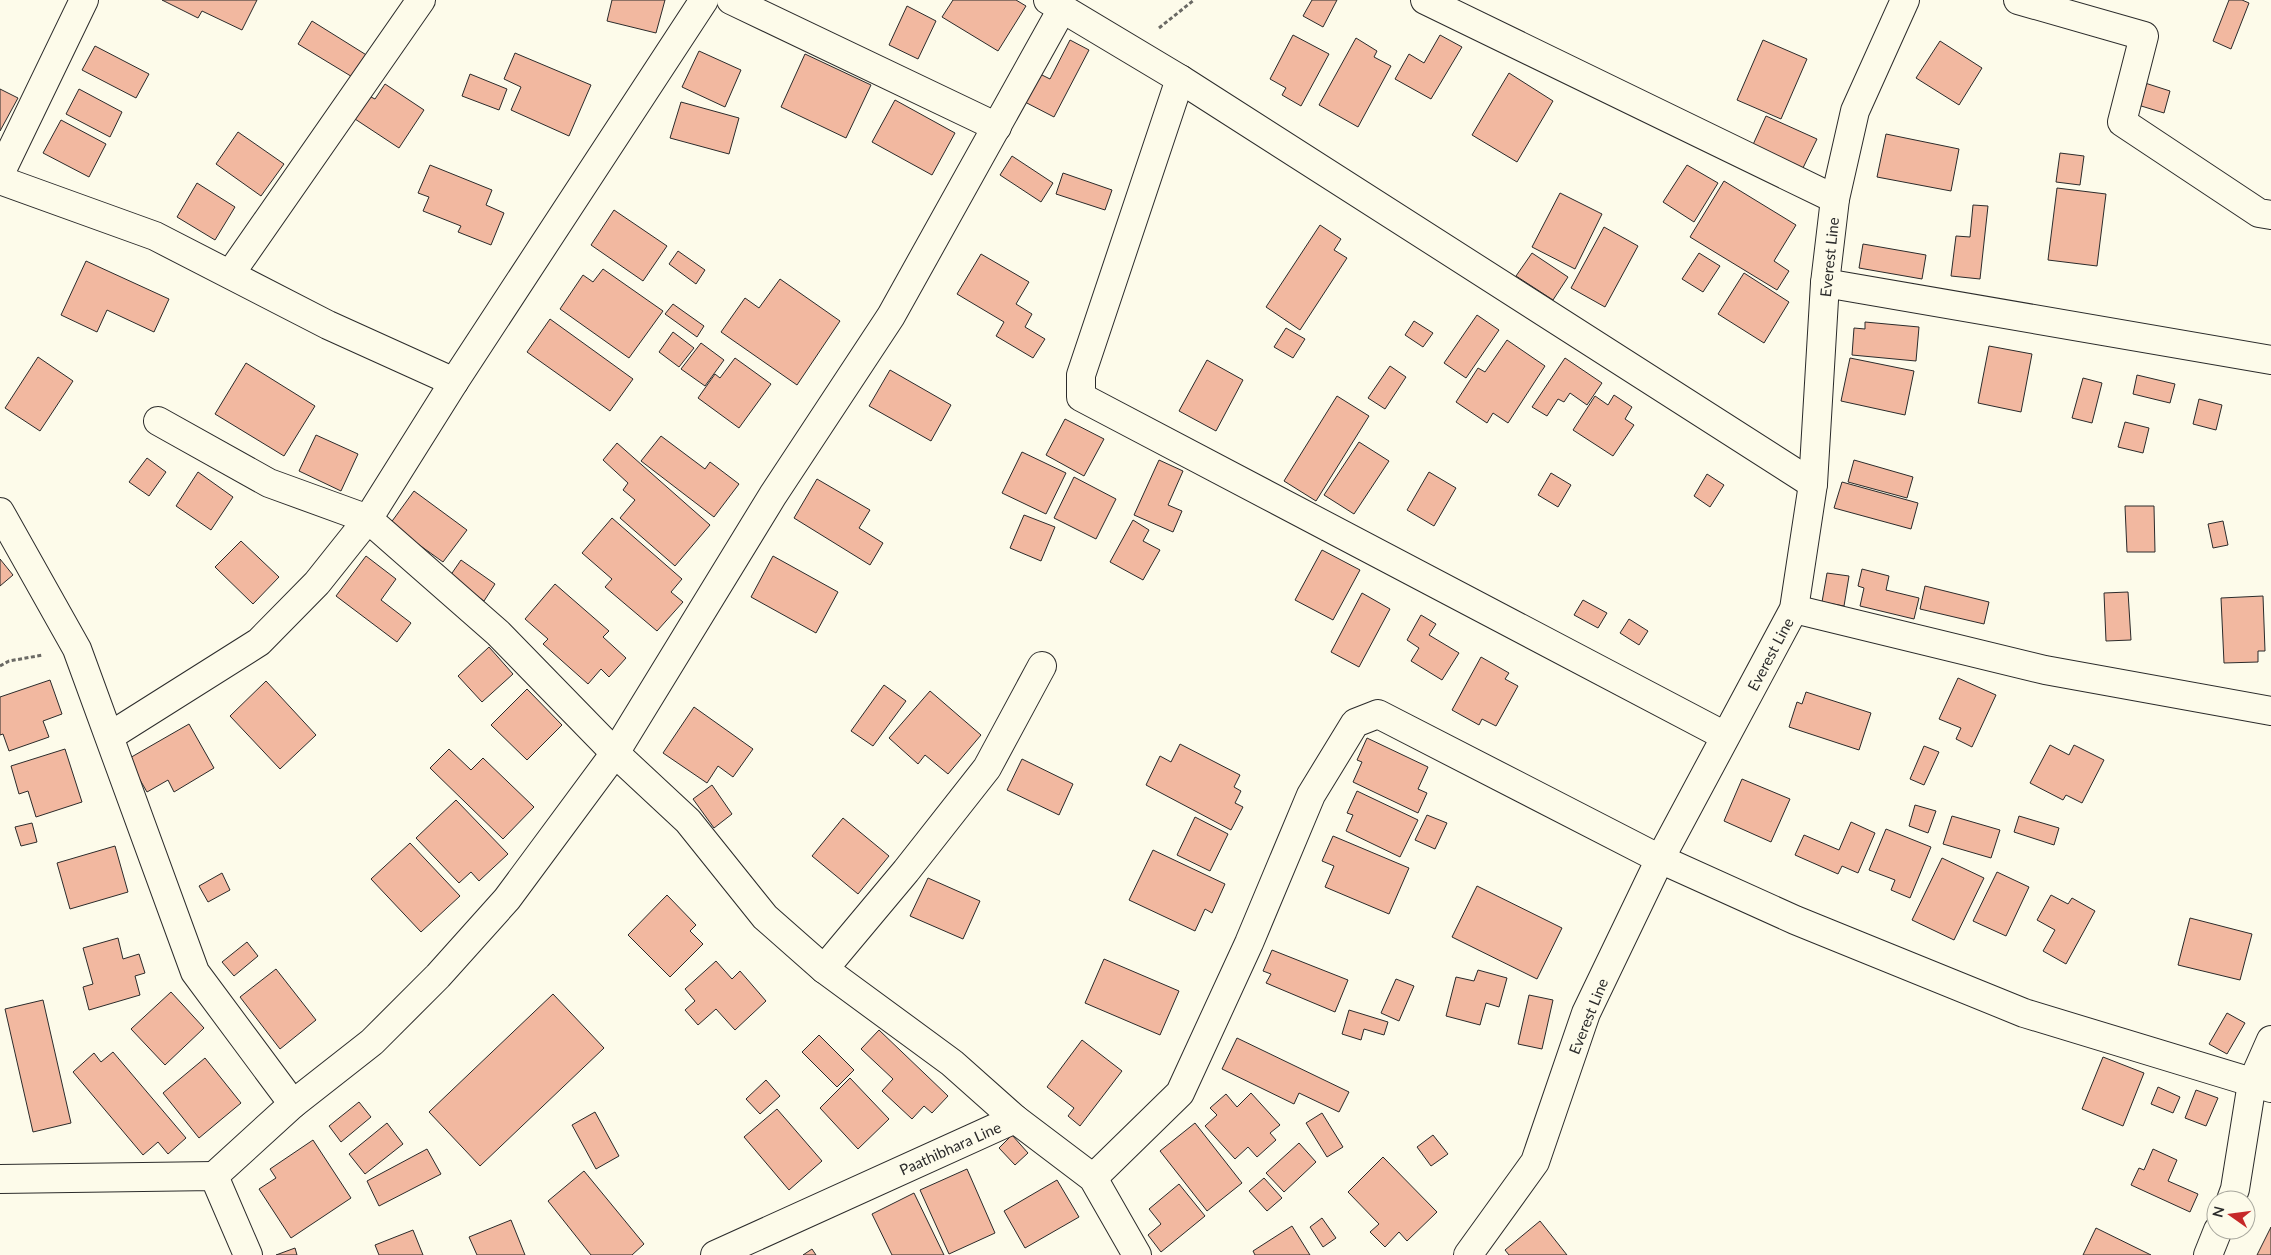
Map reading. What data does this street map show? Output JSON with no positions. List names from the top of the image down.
{
  "streets": {
    "street": ["Everest Line", "Paathibhara Line"]
  },
  "north": "left"
}
